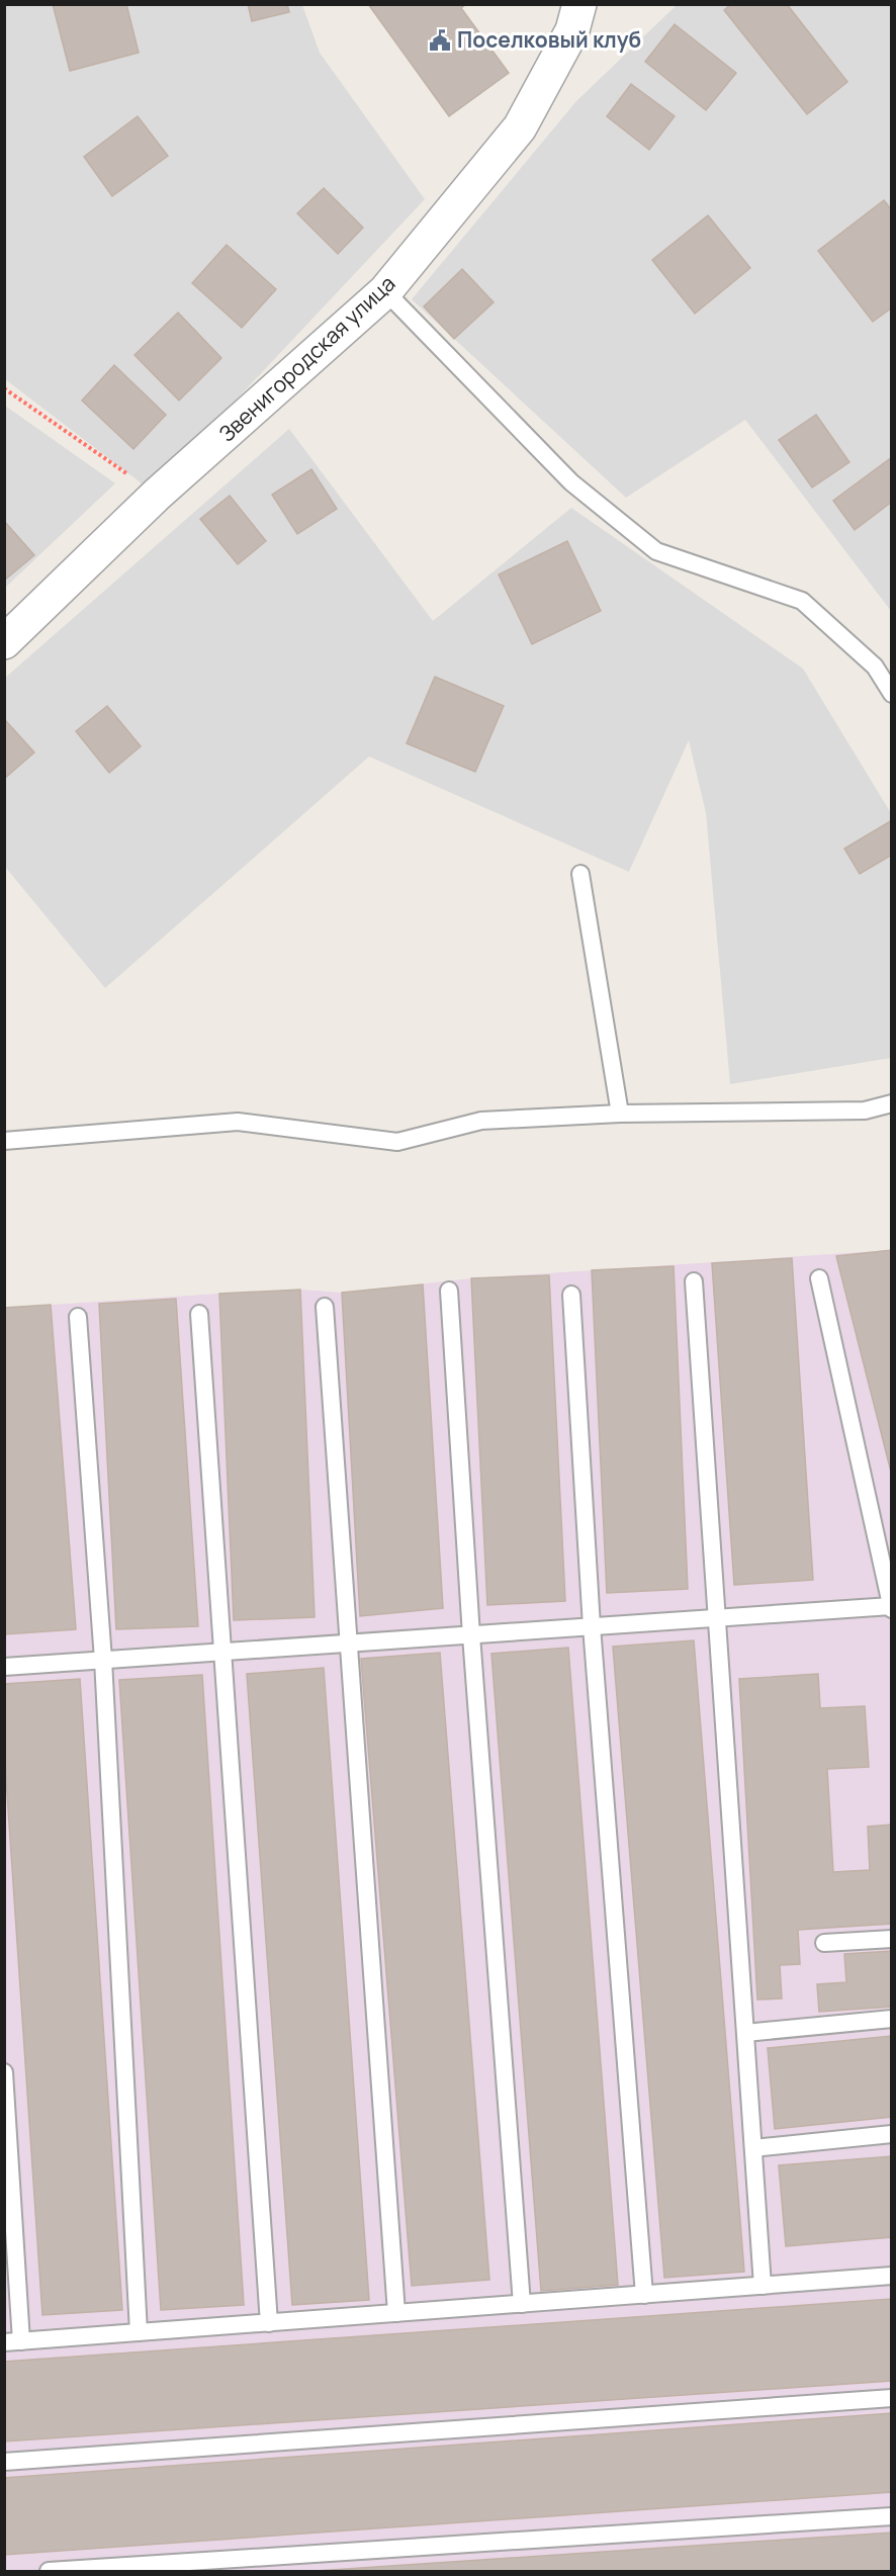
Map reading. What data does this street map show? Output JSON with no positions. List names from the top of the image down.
{
  "streets": {
    "street": ["Звенигородская улица"]
  },
  "places": {
    "public building": ["Поселковый клуб"]
  }
}
